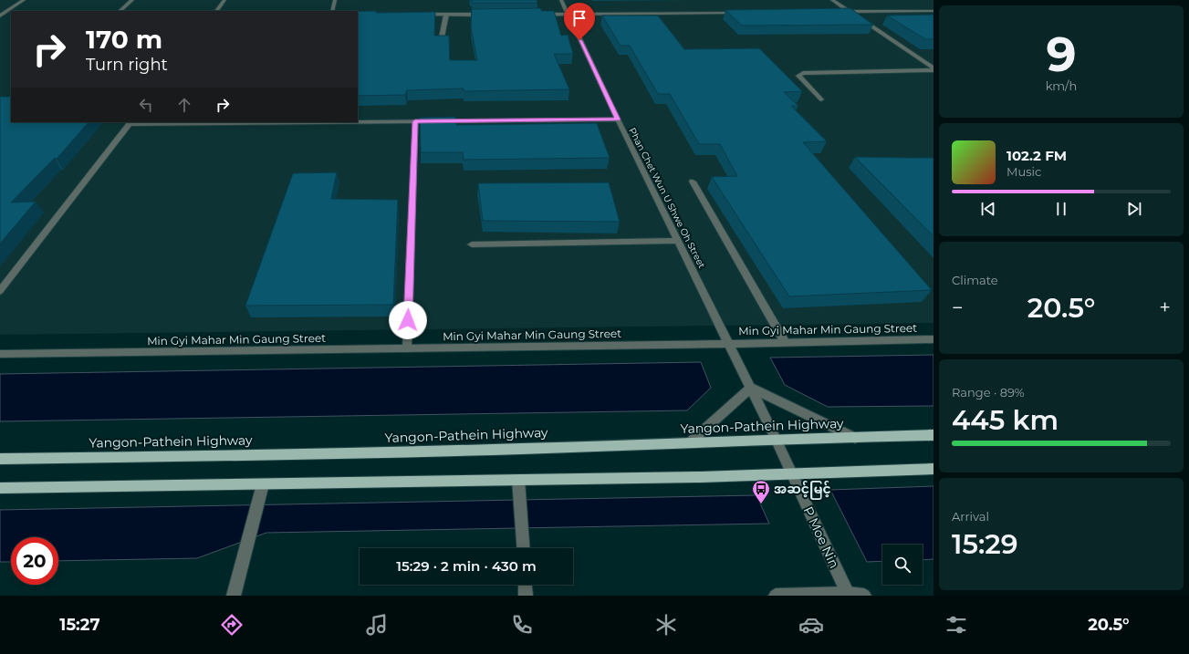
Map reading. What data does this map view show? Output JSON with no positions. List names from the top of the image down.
{
  "streets": {
    "main road": ["Yangon-Pathein Highway"],
    "street": ["Phan Chet Wun U Shwe Oh Street", "Min Gyi Mahar Min Gaung Street", "P Moe Nin"]
  },
  "crossings": [
    ["Phan Chet Wun U Shwe Oh Street", "Min Gyi Mahar Min Gaung Street"],
    ["Phan Chet Wun U Shwe Oh Street", "P Moe Nin"],
    ["Yangon-Pathein Highway", "P Moe Nin"]
  ],
  "places": {
    "bus stop": ["အဆင့်မြင့်"]
  },
  "page": {
    "tile": [
      ["9", "km/h"],
      "Climate",
      ["Range · 89%", "445 km"],
      ["Arrival", "15:29"]
    ],
    "turn": ["170 m", "Turn right"],
    "song": ["102.2 FM", "Music"],
    "heat": ["−", "20.5°", "+"],
    "limit": "20",
    "trip": "15:29 · 2 min · 430 m",
    "tabs": ["15:27", "20.5°"]
  }
}
